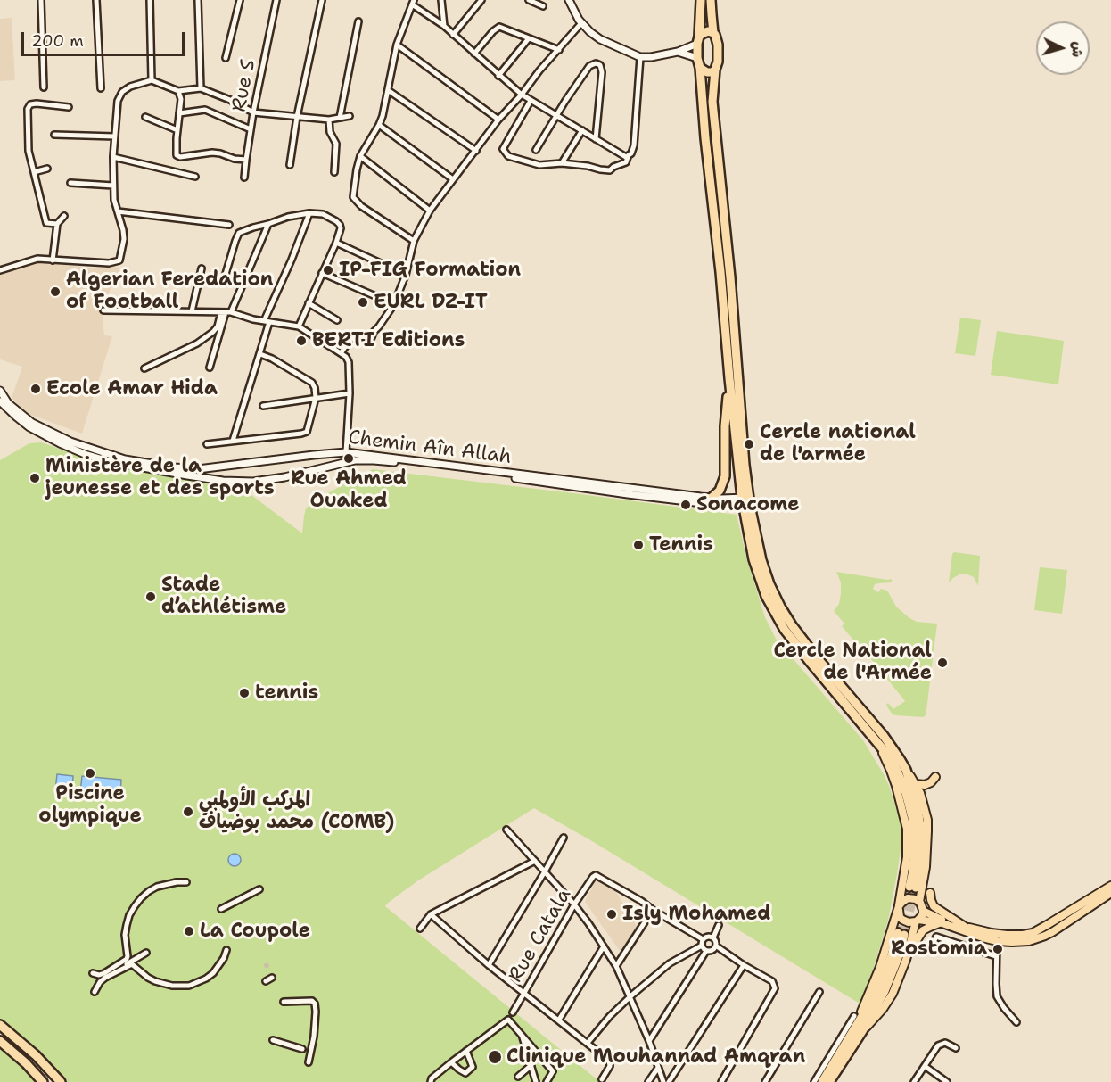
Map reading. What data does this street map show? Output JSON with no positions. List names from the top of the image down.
{
  "streets": {
    "main road": ["Chemin Aîn Allah"],
    "street": ["Rue S", "Rue Catala"]
  },
  "places": [
    "IP-FIG Formation",
    "Algerian Feredation of Football",
    "EURL DZ-IT",
    "BERTI Editions",
    "Ecole Amar Hida",
    "Cercle national de l'armée",
    "Rue Ahmed Ouaked",
    "Ministère de la jeunesse et des sports",
    "Sonacome",
    "Tennis",
    "Stade d’athlétisme",
    "Cercle National de l'Armée",
    "tennis",
    "Piscine olympique",
    "المركب الأولمبي محمد بوضياف (COMB)",
    "Isly Mohamed",
    "La Coupole",
    "Rostomia",
    "Clinique Mouhannad Amqran"
  ],
  "scale_bar": "200 m",
  "north": "right"
}
